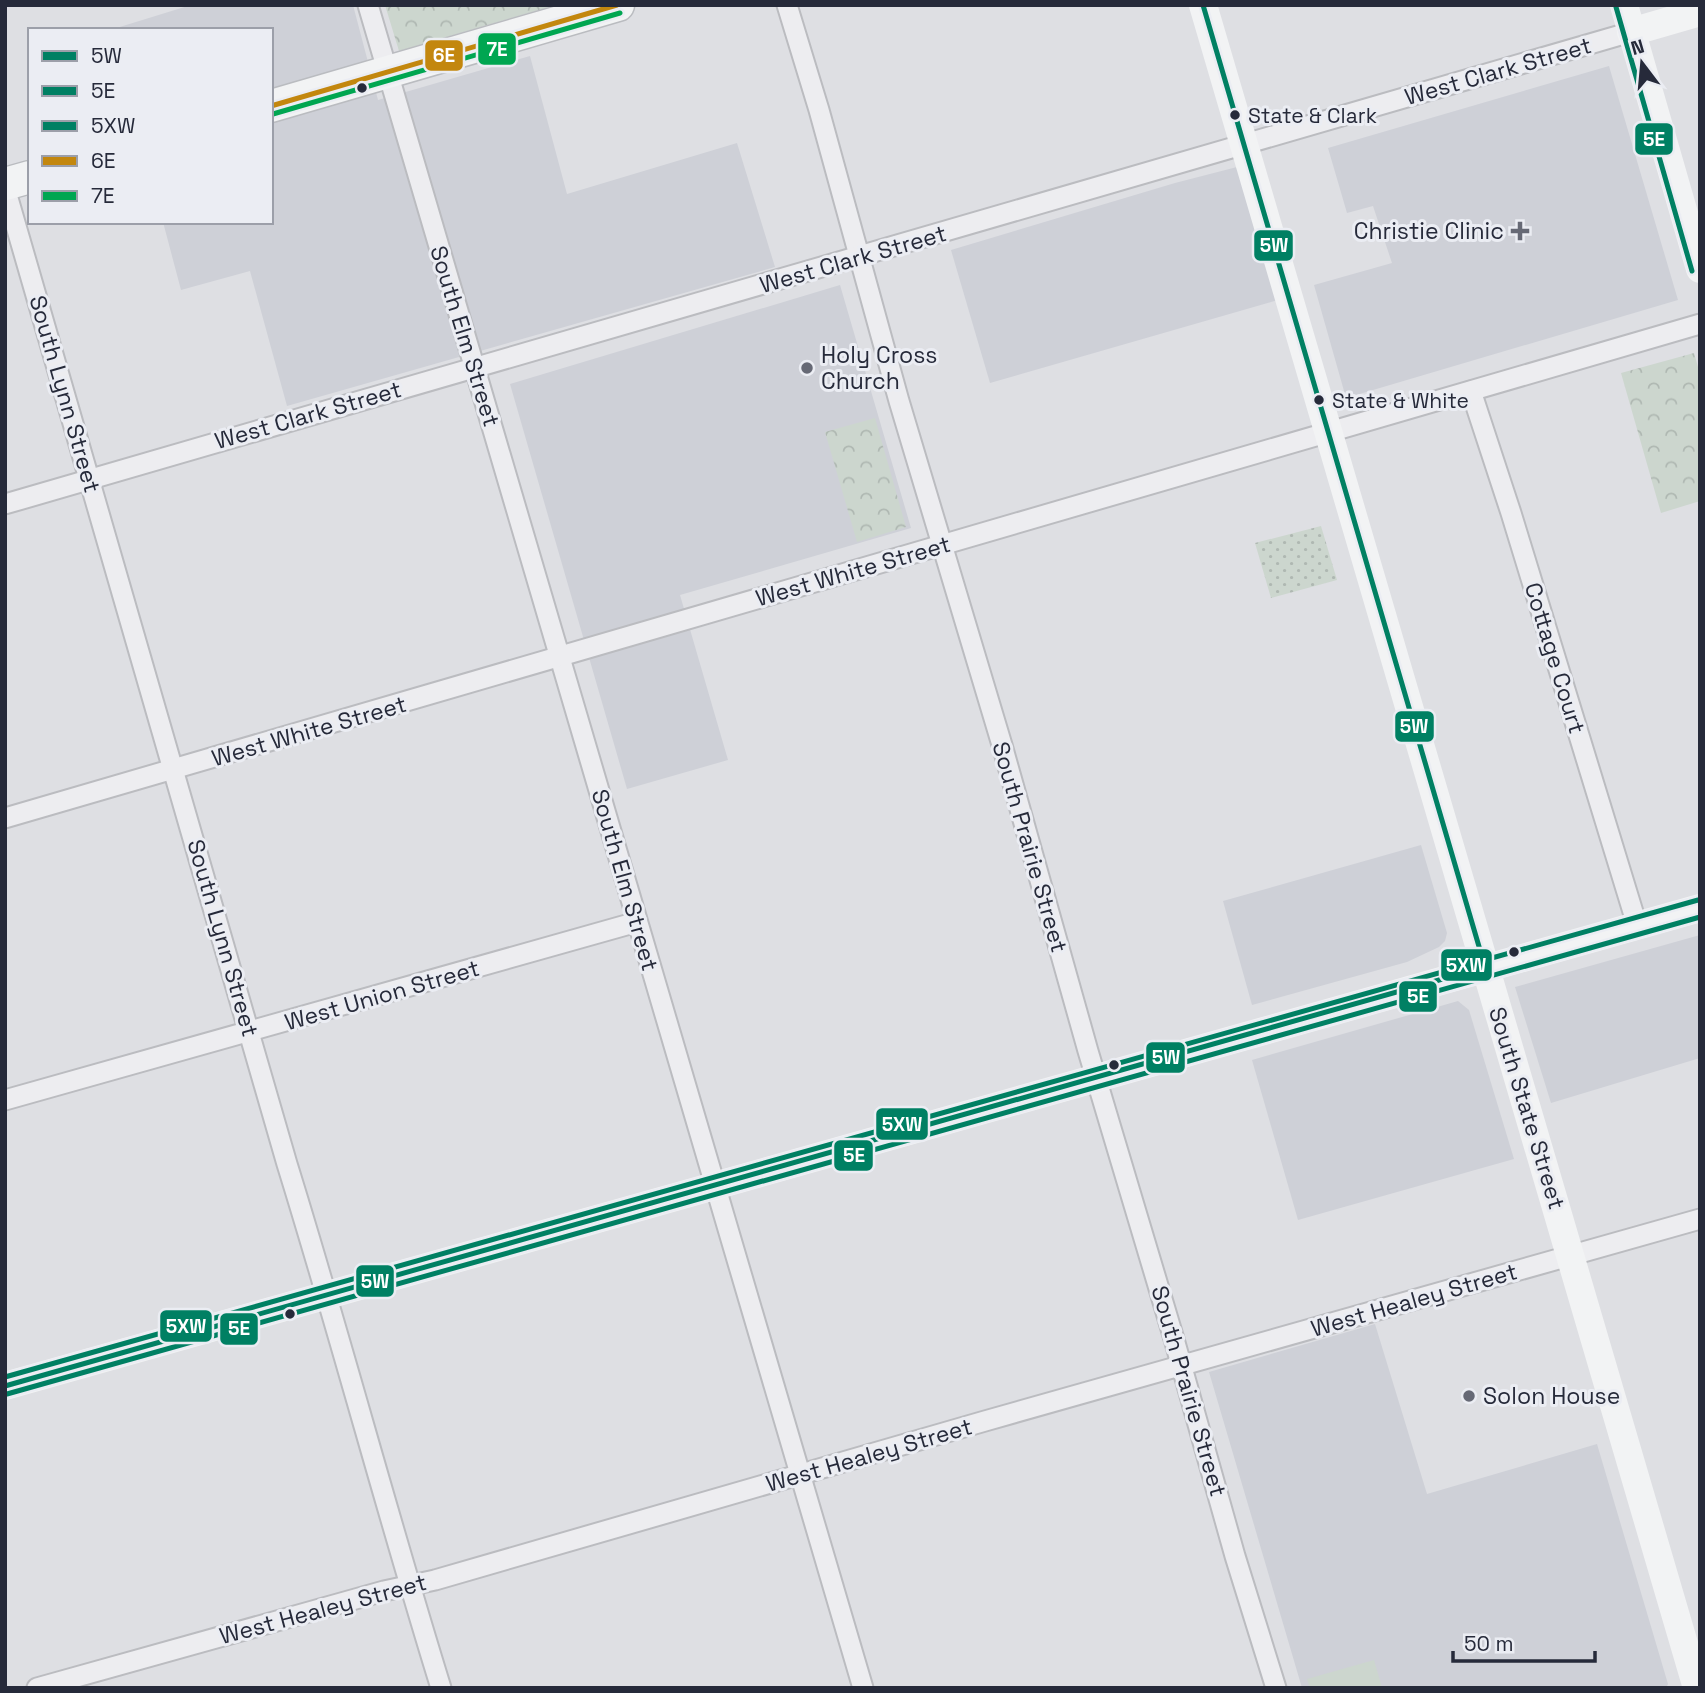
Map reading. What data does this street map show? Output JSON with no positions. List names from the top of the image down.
{
  "streets": {
    "main road": ["West Clark Street", "South State Street"],
    "street": [
      "South Elm Street",
      "South Lynn Street",
      "West White Street",
      "Cottage Court",
      "South Prairie Street",
      "West Union Street",
      "West Healey Street"
    ]
  },
  "crossings": [
    ["West Clark Street", "South Elm Street"],
    ["West Clark Street", "South Lynn Street"],
    ["West Clark Street", "South Prairie Street"],
    ["West Clark Street", "South State Street"],
    ["South Elm Street", "West White Street"],
    ["South Elm Street", "West Union Street"],
    ["South Elm Street", "West Healey Street"],
    ["South Lynn Street", "West White Street"],
    ["South Lynn Street", "West Union Street"],
    ["South Lynn Street", "West Healey Street"],
    ["West White Street", "Cottage Court"],
    ["West White Street", "South Prairie Street"],
    ["West White Street", "South State Street"],
    ["South Prairie Street", "West Healey Street"],
    ["South State Street", "West Healey Street"]
  ],
  "places": {
    "other": [
      "State & Clark",
      "Holy Cross Church",
      "State & White",
      "Solon House"
    ],
    "health": ["Christie Clinic"]
  },
  "lines": [
    "transit line 5W",
    "transit line 6E",
    "transit line 5E",
    "transit line 7E",
    "transit line 5XW"
  ],
  "legend": [
    "5W",
    "5E",
    "5XW",
    "6E",
    "7E"
  ],
  "scale_bar": "50 m",
  "north": "top"
}
